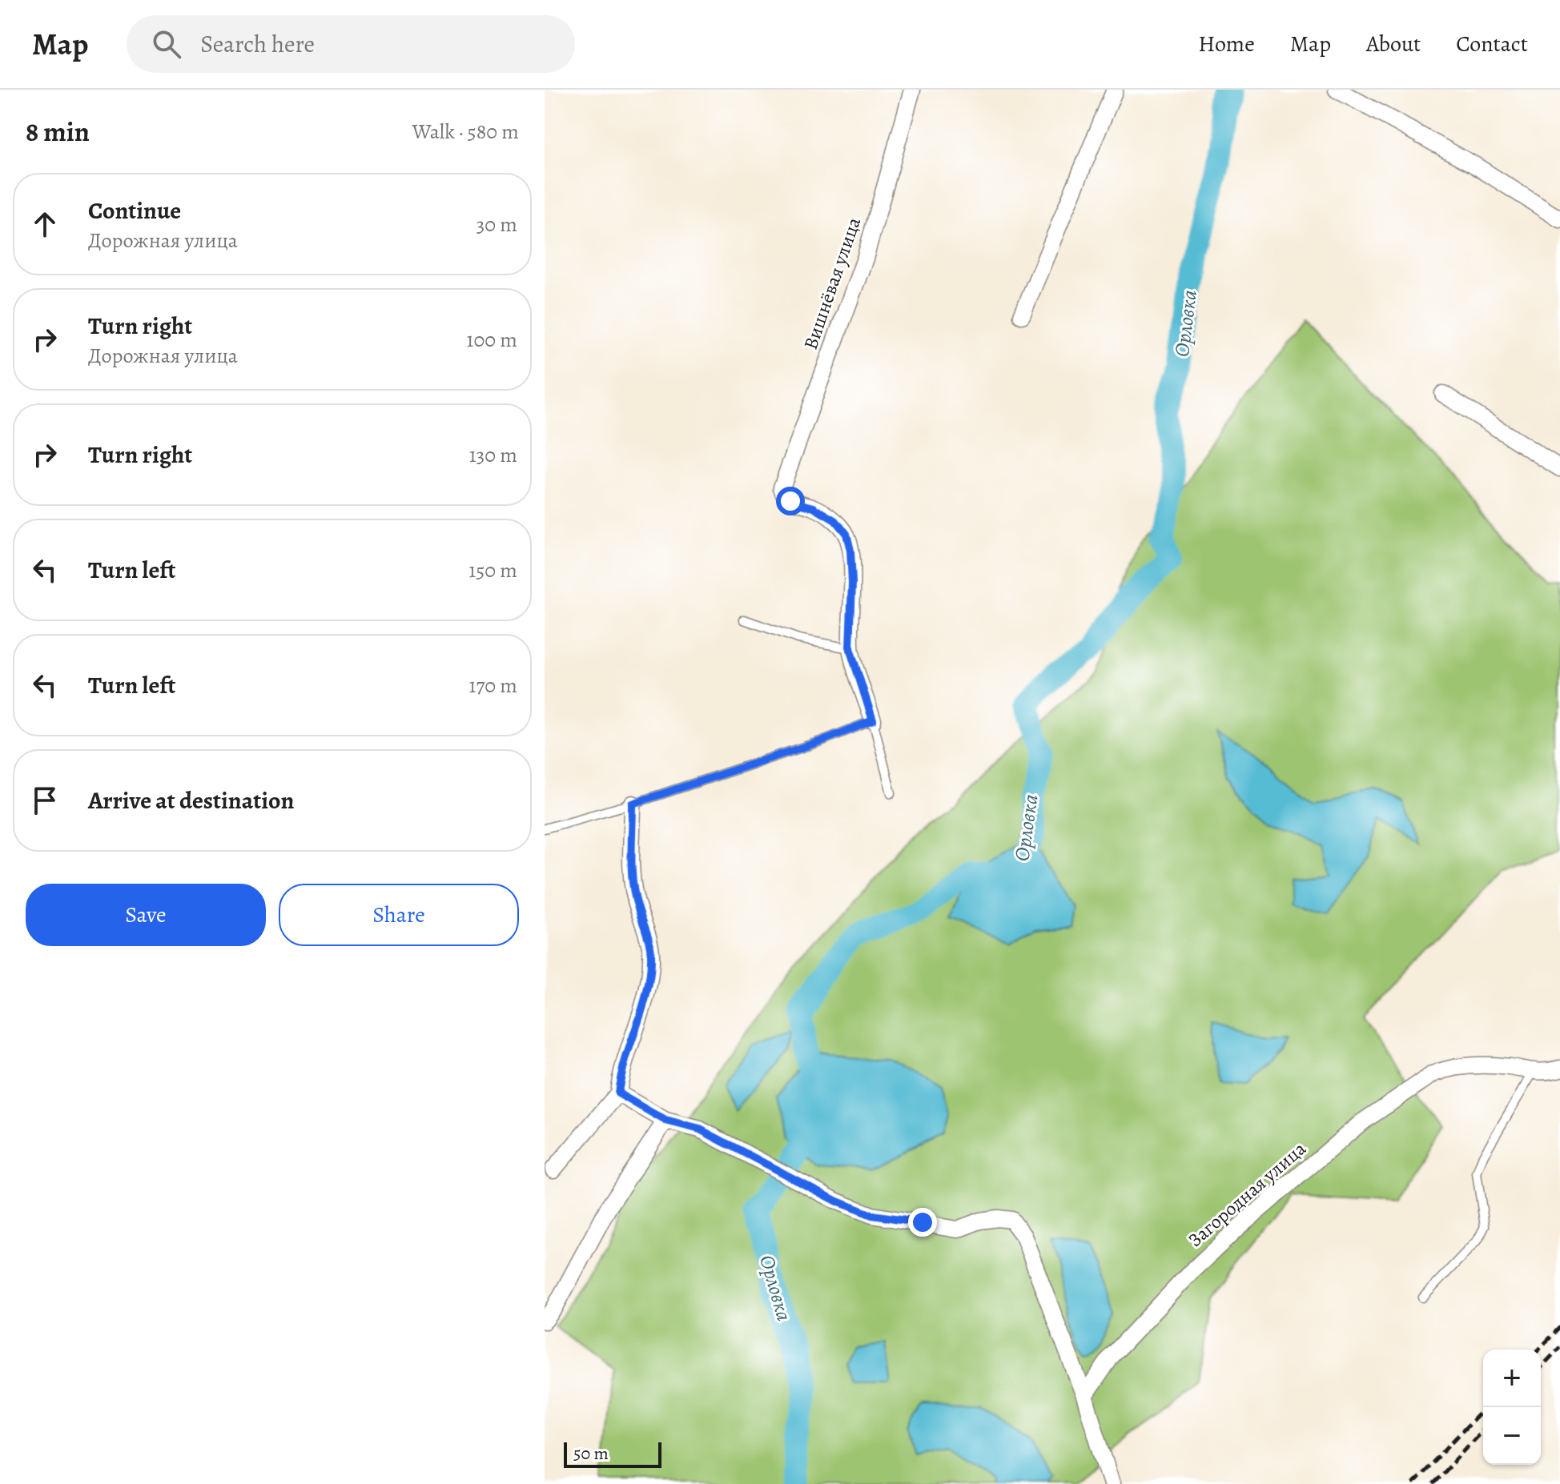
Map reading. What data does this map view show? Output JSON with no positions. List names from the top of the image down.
{
  "streets": {
    "street": ["Вишнёвая улица", "Загородная улица"]
  },
  "water": ["Орловка"],
  "scale_bar": "50 m",
  "page": {
    "header": "Map",
    "search": "Search here",
    "nav": [
      "Home",
      "Map",
      "About",
      "Contact"
    ],
    "heading": ["8 min", "Walk · 580 m"],
    "list": [
      ["Continue", "Дорожная улица", "30 m"],
      ["Turn right", "Дорожная улица", "100 m"],
      ["Turn right", "130 m"],
      ["Turn left", "150 m"],
      ["Turn left", "170 m"],
      "Arrive at destination"
    ],
    "buttons": ["Save", "Share"],
    "map_buttons": ["+", "−"],
    "scale": "50 m"
  }
}
